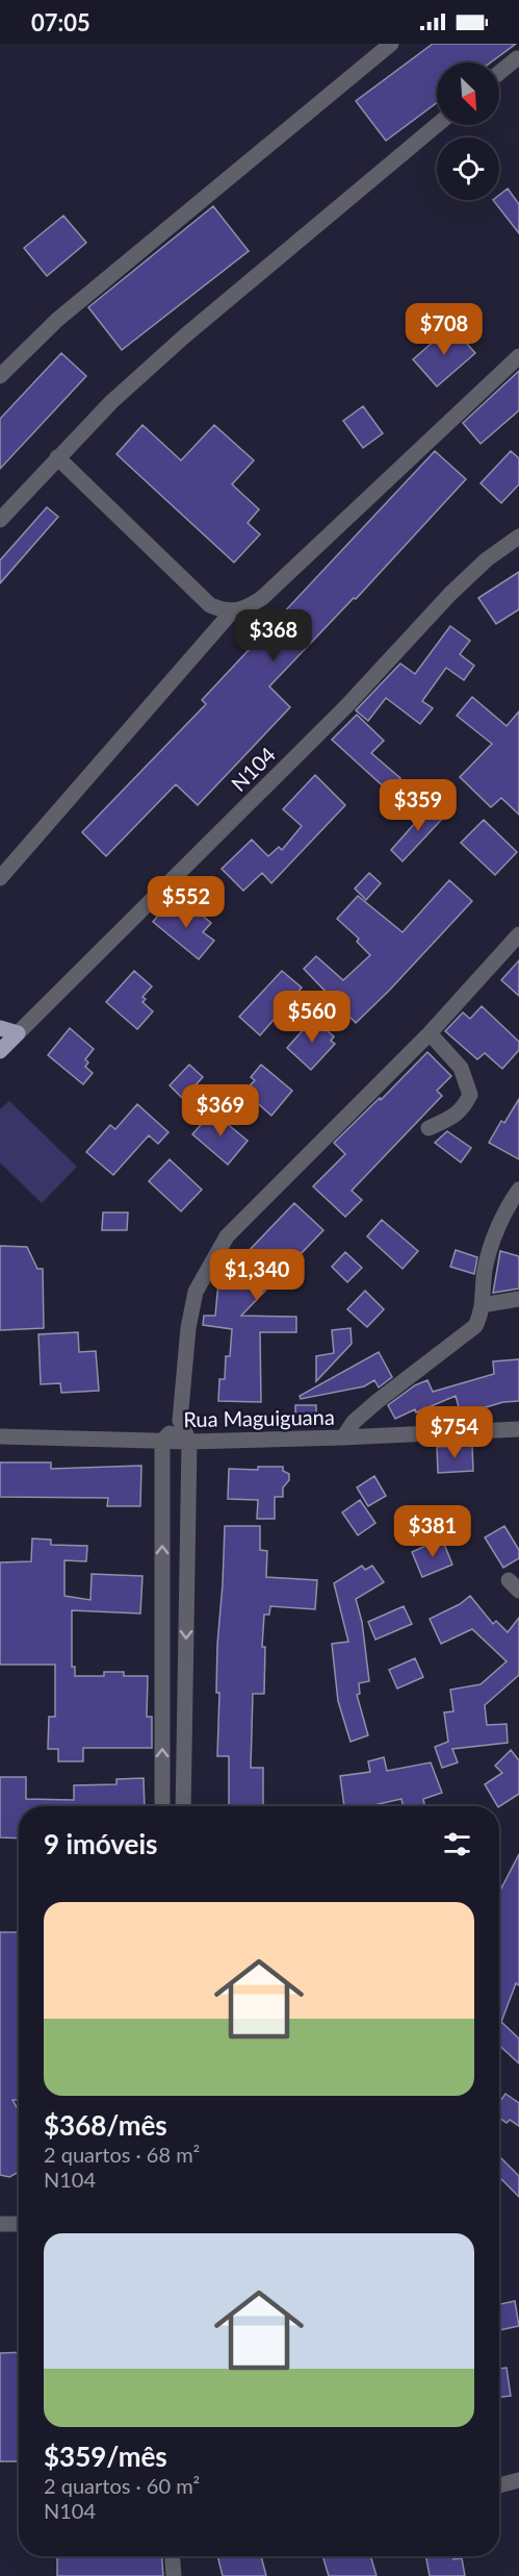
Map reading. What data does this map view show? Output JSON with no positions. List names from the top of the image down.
{
  "streets": {
    "main road": ["N104"],
    "street": ["Rua Maguiguana"]
  },
  "north": "bottom right",
  "page": {
    "status": "07:05",
    "price": [
      "$708",
      "$368",
      "$359",
      "$552",
      "$560",
      "$369",
      "$1,340",
      "$754",
      "$381"
    ],
    "heading": "9 imóveis",
    "list": [
      {
        "name": "$368/mês",
        "note": "2 quartos · 68 m² · N104"
      },
      {
        "name": "$359/mês",
        "note": "2 quartos · 60 m² · N104"
      }
    ]
  }
}
